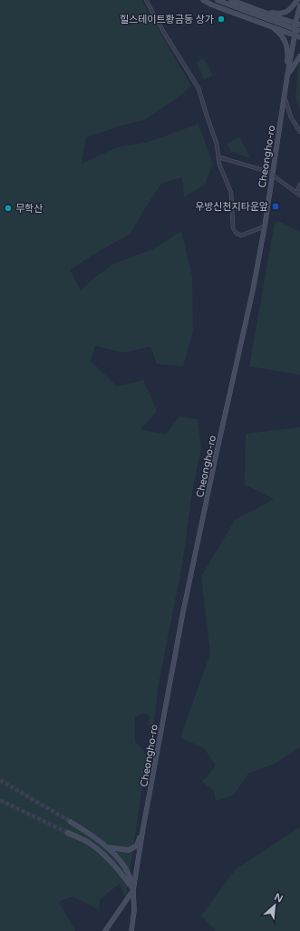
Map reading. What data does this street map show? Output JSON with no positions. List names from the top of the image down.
{
  "streets": {
    "main road": ["Cheongho-ro"]
  },
  "places": {
    "other": ["힐스테이트황금동 상가", "무학산"],
    "transit": ["우방신천지타운앞"]
  },
  "north": "top right"
}
